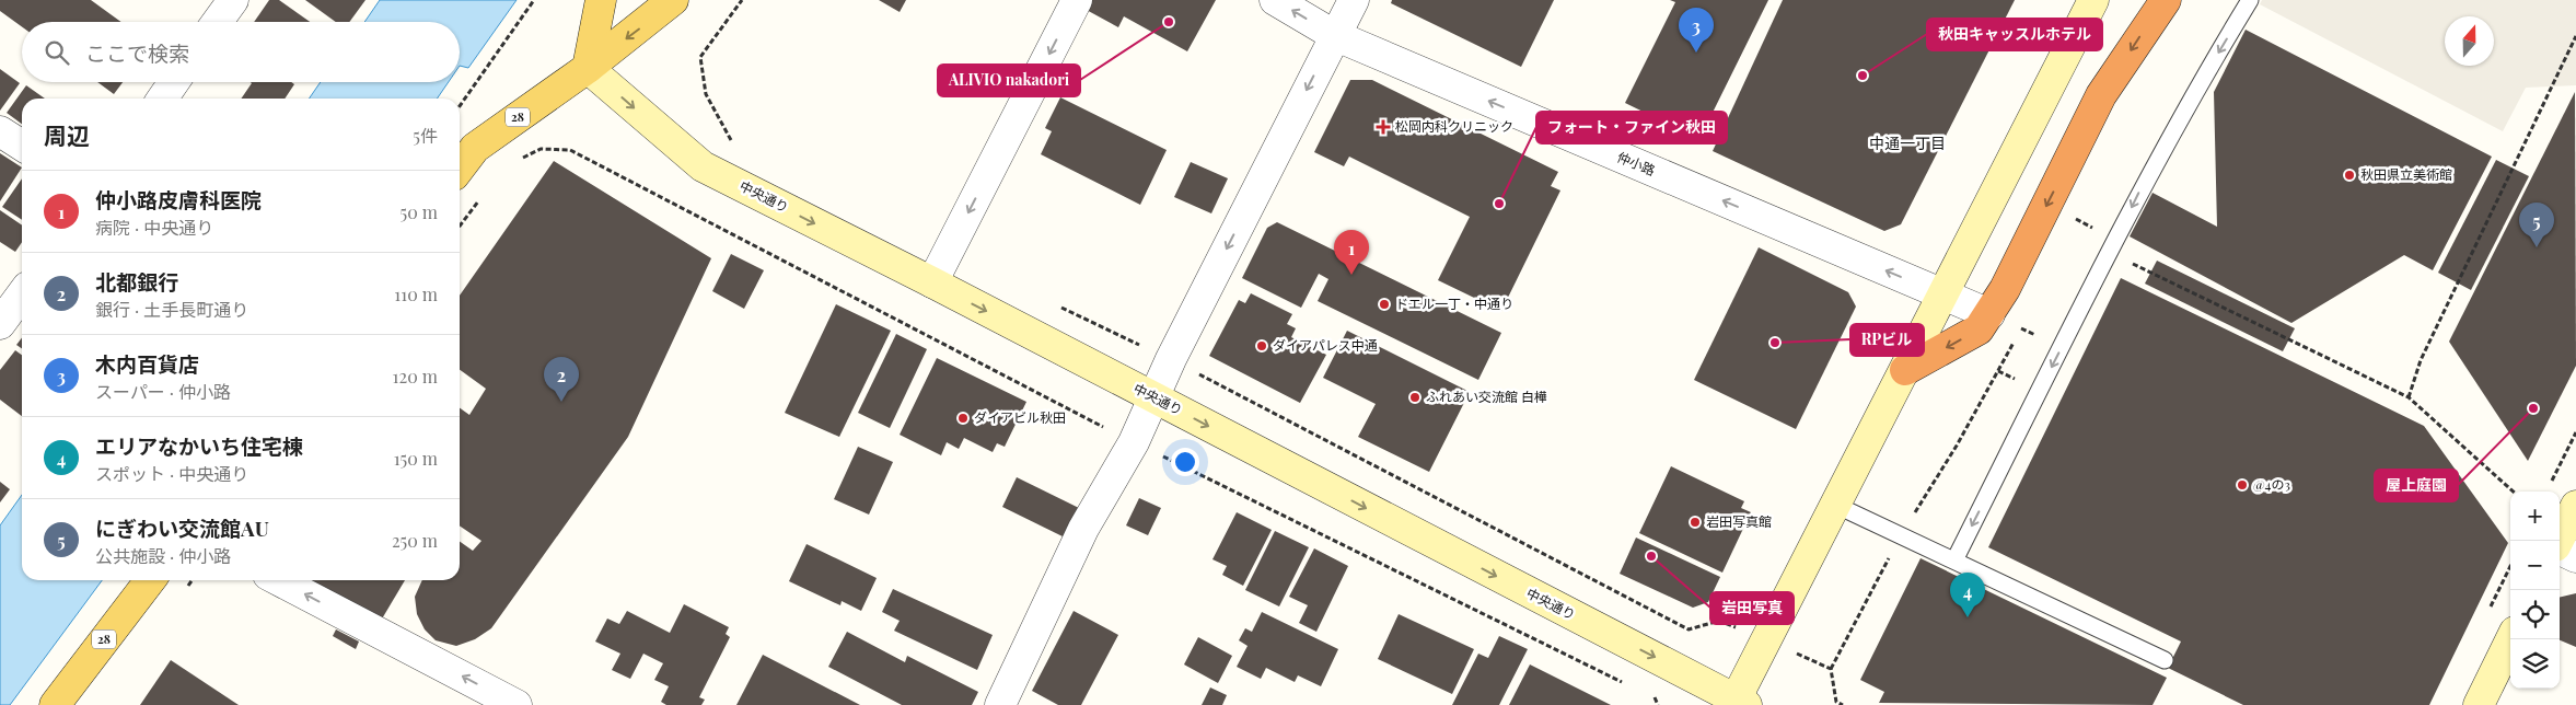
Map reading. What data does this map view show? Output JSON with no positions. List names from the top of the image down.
{
  "streets": {
    "main road": ["28"],
    "street": ["仲小路", "中央通り"]
  },
  "crossings": [
    ["28", "中央通り"]
  ],
  "one_way": ["仲小路", "中央通り"],
  "districts": ["中通一丁目"],
  "places": {
    "other": [
      "ALIVIO nakadori",
      "秋田キャッスルホテル",
      "秋田県立美術館",
      "フォート・ファイン秋田",
      "ドエル一丁・中通り",
      "RPビル",
      "ダイアパレス中通",
      "ふれあい交流館 白樺",
      "屋上庭園",
      "ダイアビル秋田",
      "@4の3",
      "岩田写真館",
      "岩田写真"
    ],
    "health": ["松岡内科クリニック"]
  },
  "north": "top",
  "page": {
    "pins": [
      "3",
      "5",
      "1",
      "2",
      "4"
    ],
    "search": "ここで検索",
    "heading": ["周辺", "5件"],
    "list": [
      {
        "mark": "1",
        "name": "仲小路皮膚科医院",
        "note": "病院 · 中央通り",
        "value": "50 m"
      },
      {
        "mark": "2",
        "name": "北都銀行",
        "note": "銀行 · 土手長町通り",
        "value": "110 m"
      },
      {
        "mark": "3",
        "name": "木内百貨店",
        "note": "スーパー · 仲小路",
        "value": "120 m"
      },
      {
        "mark": "4",
        "name": "エリアなかいち住宅棟",
        "note": "スポット · 中央通り",
        "value": "150 m"
      },
      {
        "mark": "5",
        "name": "にぎわい交流館AU",
        "note": "公共施設 · 仲小路",
        "value": "250 m"
      }
    ],
    "map_buttons": ["+", "−"]
  }
}
